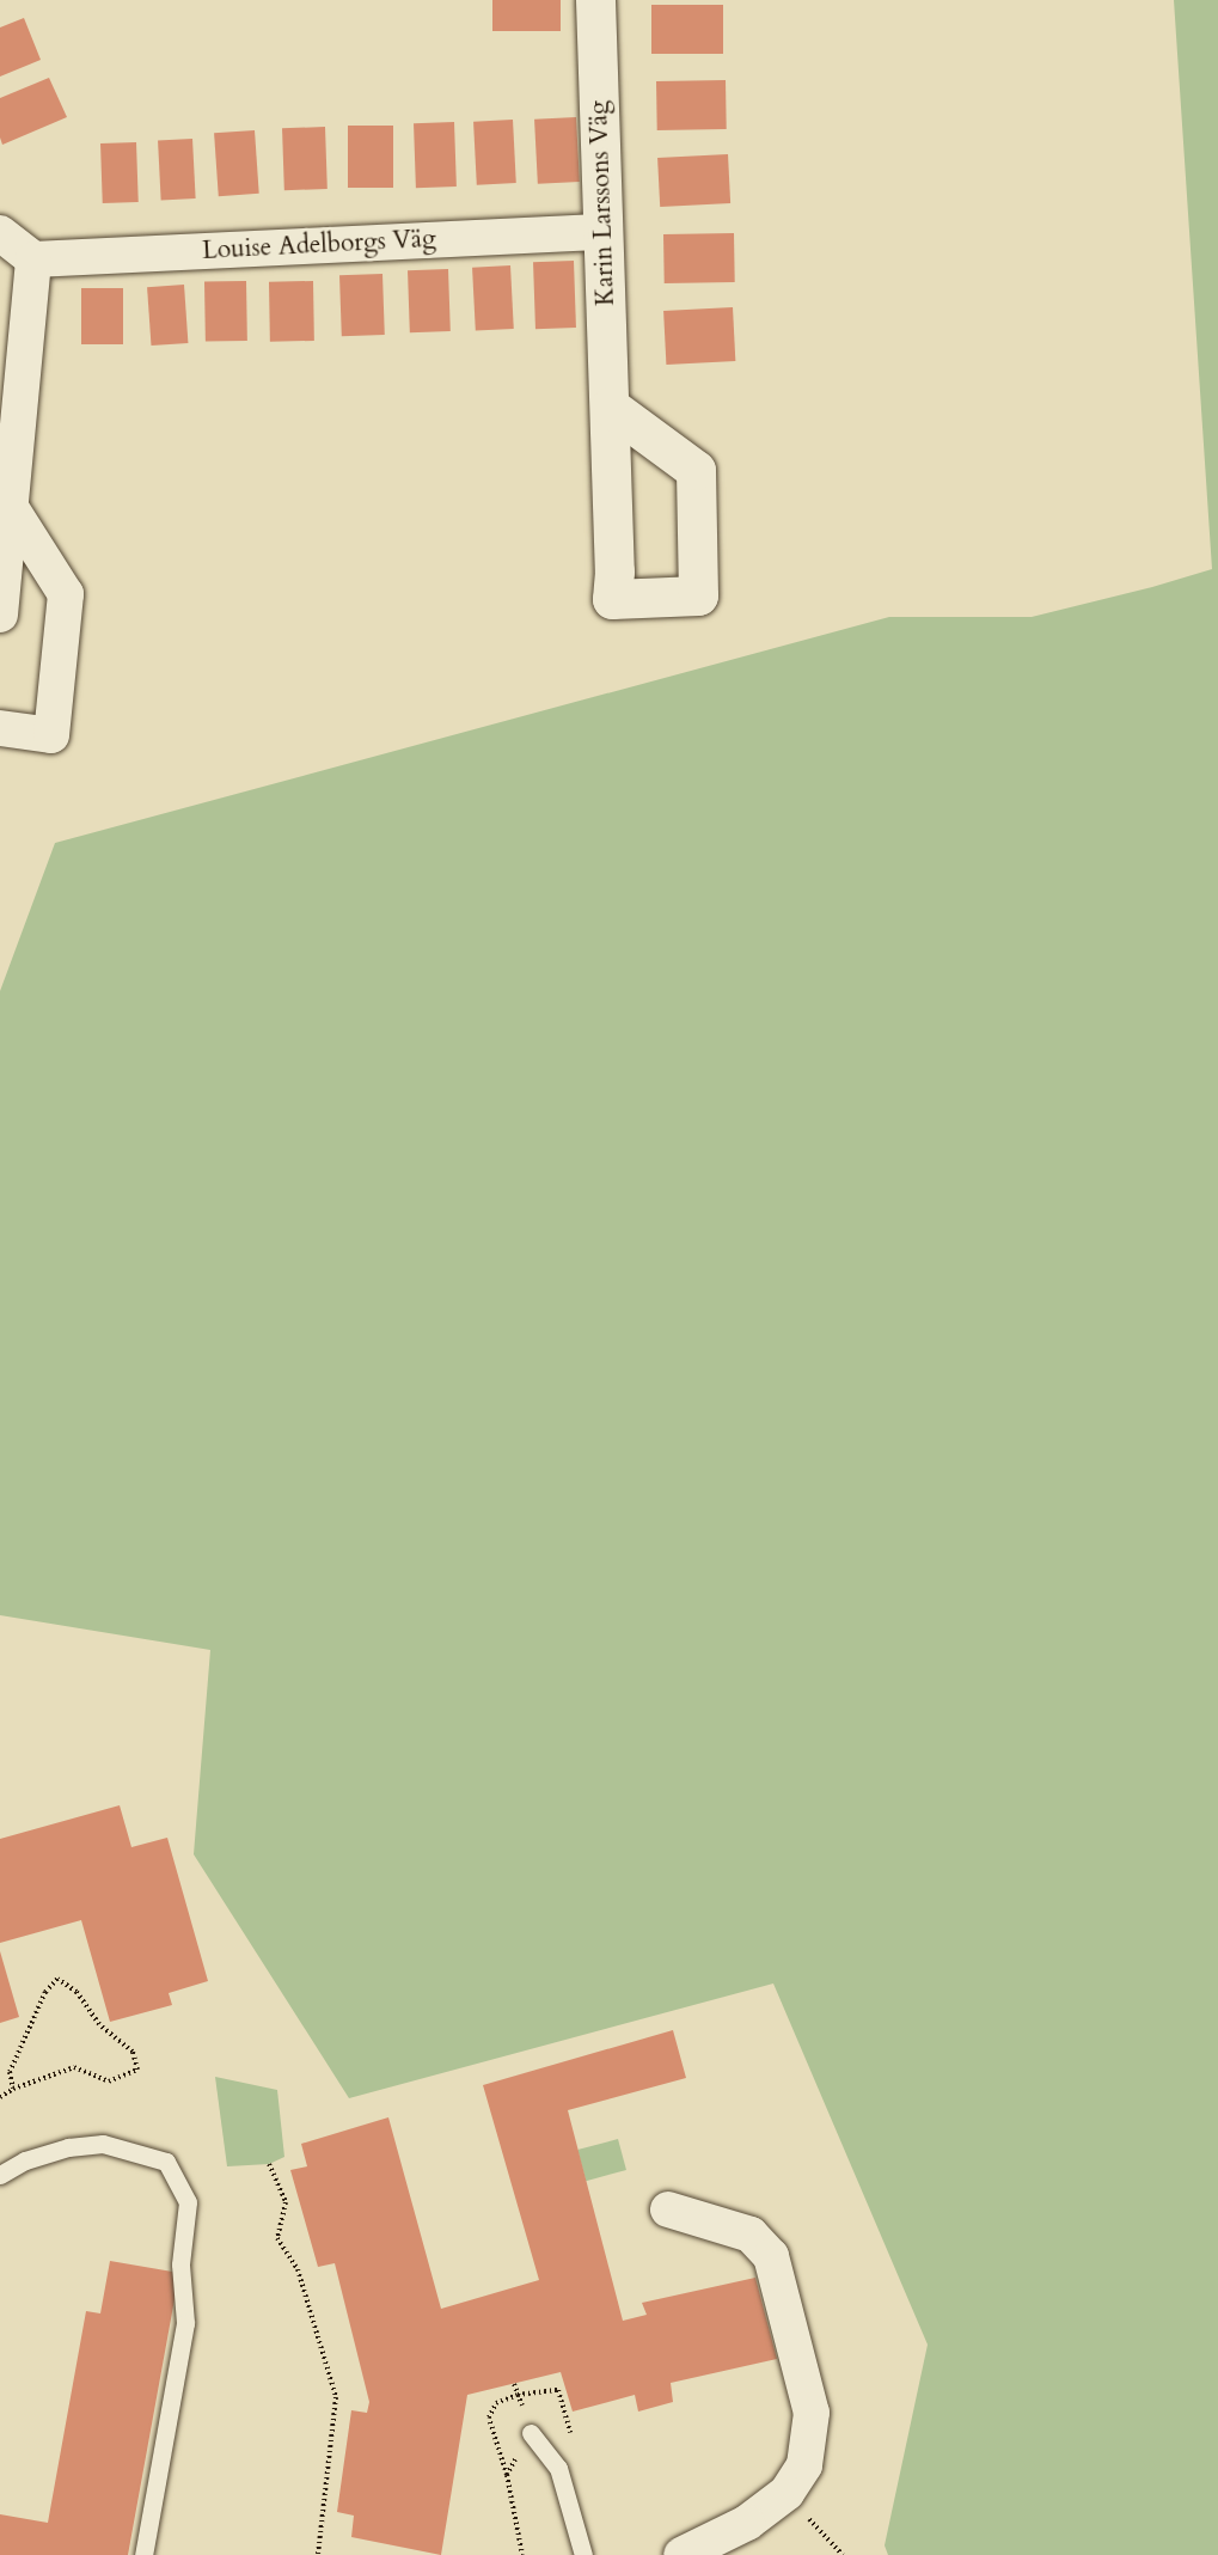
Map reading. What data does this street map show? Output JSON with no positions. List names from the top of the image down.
{
  "streets": {
    "street": ["Karin Larssons Väg", "Louise Adelborgs Väg"]
  },
  "crossings": [
    ["Karin Larssons Väg", "Louise Adelborgs Väg"]
  ]
}
